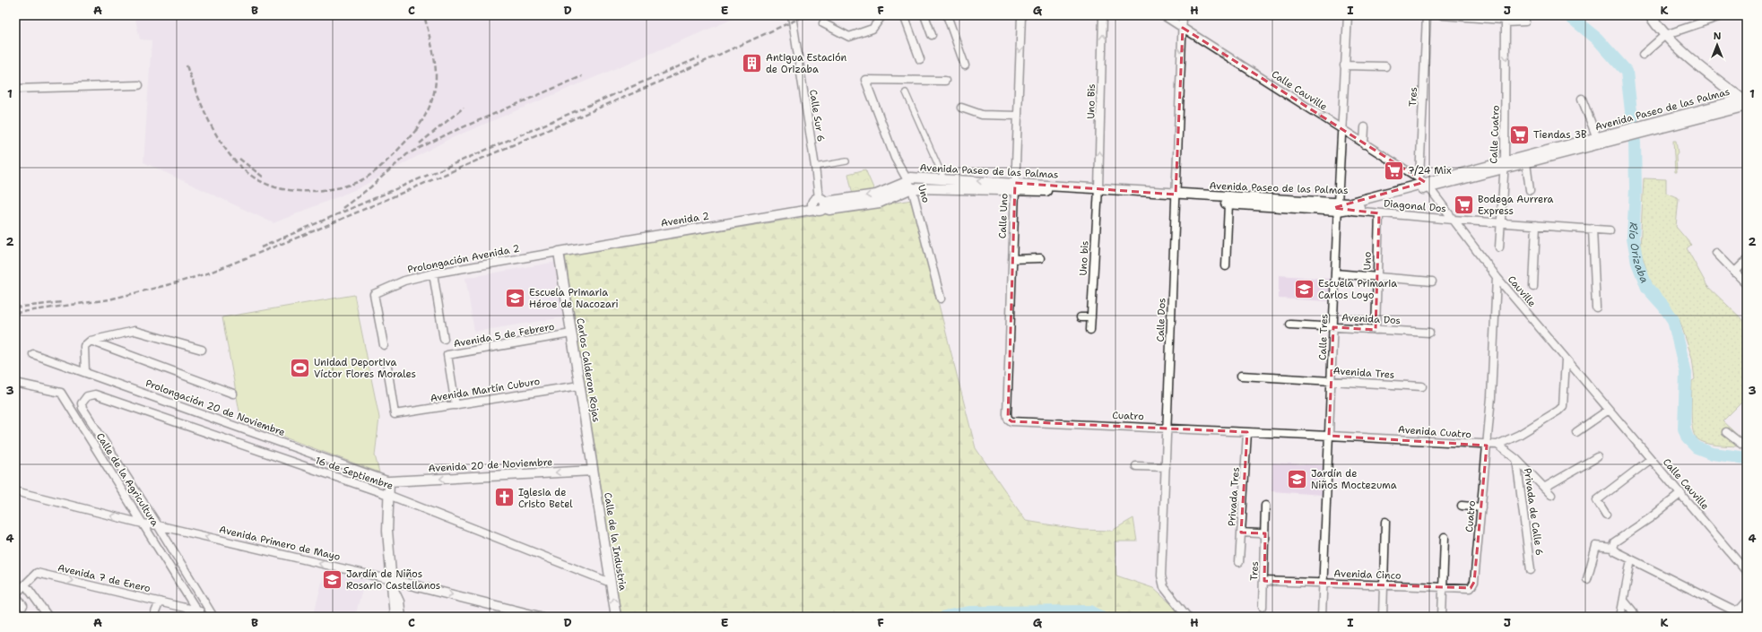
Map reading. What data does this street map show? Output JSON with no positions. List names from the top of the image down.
{
  "streets": {
    "street": [
      "Calle Cauville",
      "Tres",
      "Uno Bis",
      "Avenida Paseo de las Palmas",
      "Calle Sur 6",
      "Calle Cuatro",
      "Uno",
      "Diagonal Dos",
      "Calle Uno",
      "Avenida 2",
      "Uno bis",
      "Prolongación Avenida 2",
      "Cauville",
      "Avenida Dos",
      "Calle Dos",
      "Avenida 5 de Febrero",
      "Calle Tres",
      "Carlos Calderon Rojas",
      "Avenida Tres",
      "Avenida Martín Cuburo",
      "Prolongación 20 de Noviembre",
      "Cuatro",
      "Avenida Cuatro",
      "Avenida 20 de Noviembre",
      "16 de Septiembre",
      "Calle de la Agricultura",
      "Privada Tres",
      "Privada de Calle 6",
      "Calle de la Industria",
      "Avenida Primero de Mayo",
      "Avenida Cinco",
      "Avenida 7 de Enero"
    ]
  },
  "crossings": [
    ["Calle Cauville", "Tres"],
    ["Calle Cauville", "Avenida Paseo de las Palmas"],
    ["Calle Cauville", "Cauville"],
    ["Calle Cauville", "Calle Dos"],
    ["Calle Cauville", "Calle Tres"],
    ["Tres", "Avenida Paseo de las Palmas"],
    ["Tres", "Cauville"],
    ["Tres", "Avenida Cinco"],
    ["Uno Bis", "Avenida Paseo de las Palmas"],
    ["Uno Bis", "Uno bis"],
    ["Avenida Paseo de las Palmas", "Calle Sur 6"],
    ["Avenida Paseo de las Palmas", "Calle Cuatro"],
    ["Avenida Paseo de las Palmas", "Uno"],
    ["Avenida Paseo de las Palmas", "Diagonal Dos"],
    ["Avenida Paseo de las Palmas", "Calle Uno"],
    ["Avenida Paseo de las Palmas", "Avenida 2"],
    ["Avenida Paseo de las Palmas", "Uno bis"],
    ["Avenida Paseo de las Palmas", "Cauville"],
    ["Avenida Paseo de las Palmas", "Calle Dos"],
    ["Avenida Paseo de las Palmas", "Calle Tres"],
    ["Calle Sur 6", "Avenida 2"],
    ["Calle Cuatro", "Diagonal Dos"],
    ["Uno", "Diagonal Dos"],
    ["Uno", "Avenida Dos"],
    ["Diagonal Dos", "Cauville"],
    ["Diagonal Dos", "Calle Tres"],
    ["Calle Uno", "Cuatro"],
    ["Avenida 2", "Prolongación Avenida 2"],
    ["Avenida 2", "Carlos Calderon Rojas"],
    ["Prolongación Avenida 2", "Carlos Calderon Rojas"],
    ["Cauville", "Avenida Cuatro"],
    ["Avenida Dos", "Calle Tres"],
    ["Calle Dos", "Cuatro"],
    ["Avenida 5 de Febrero", "Carlos Calderon Rojas"],
    ["Avenida 5 de Febrero", "Avenida Martín Cuburo"],
    ["Calle Tres", "Avenida Tres"],
    ["Calle Tres", "Avenida Cuatro"],
    ["Calle Tres", "Avenida Cinco"],
    ["Carlos Calderon Rojas", "Avenida Martín Cuburo"],
    ["Carlos Calderon Rojas", "Avenida 20 de Noviembre"],
    ["Carlos Calderon Rojas", "Calle de la Industria"],
    ["Prolongación 20 de Noviembre", "Avenida 20 de Noviembre"],
    ["Cuatro", "Avenida Cuatro"],
    ["Cuatro", "Privada Tres"],
    ["Cuatro", "Avenida Cinco"],
    ["Avenida Cuatro", "Privada Tres"],
    ["Avenida Cuatro", "Privada de Calle 6"],
    ["Avenida 20 de Noviembre", "Calle de la Industria"],
    ["16 de Septiembre", "Calle de la Agricultura"],
    ["16 de Septiembre", "Calle de la Industria"],
    ["Calle de la Agricultura", "Avenida Primero de Mayo"],
    ["Calle de la Agricultura", "Avenida 7 de Enero"]
  ],
  "one_way": [
    "Calle Cauville",
    "Uno Bis",
    "Calle Cuatro",
    "Avenida 20 de Noviembre",
    "Avenida 7 de Enero"
  ],
  "water": ["Río Orizaba"],
  "places": {
    "building": ["Antigua Estación de Orizaba"],
    "supermarket": ["Tiendas 3B", "7/24 Mix", "Bodega Aurrera Express"],
    "school or university": [
      "Escuela Primaria Carlos Loyo",
      "Escuela Primaria Héroe de Nacozari",
      "Jardín de Niños Moctezuma",
      "Jardín de Niños Rosario Castellanos"
    ],
    "sports": ["Unidad Deportiva Víctor Flores Morales"],
    "church": ["Iglesia de Cristo Betel"]
  },
  "north": "top",
  "grid": {
    "columns": [
      "A",
      "B",
      "C",
      "D",
      "E",
      "F",
      "G",
      "H",
      "I",
      "J",
      "K"
    ],
    "rows": [
      "1",
      "2",
      "3",
      "4"
    ]
  }
}
